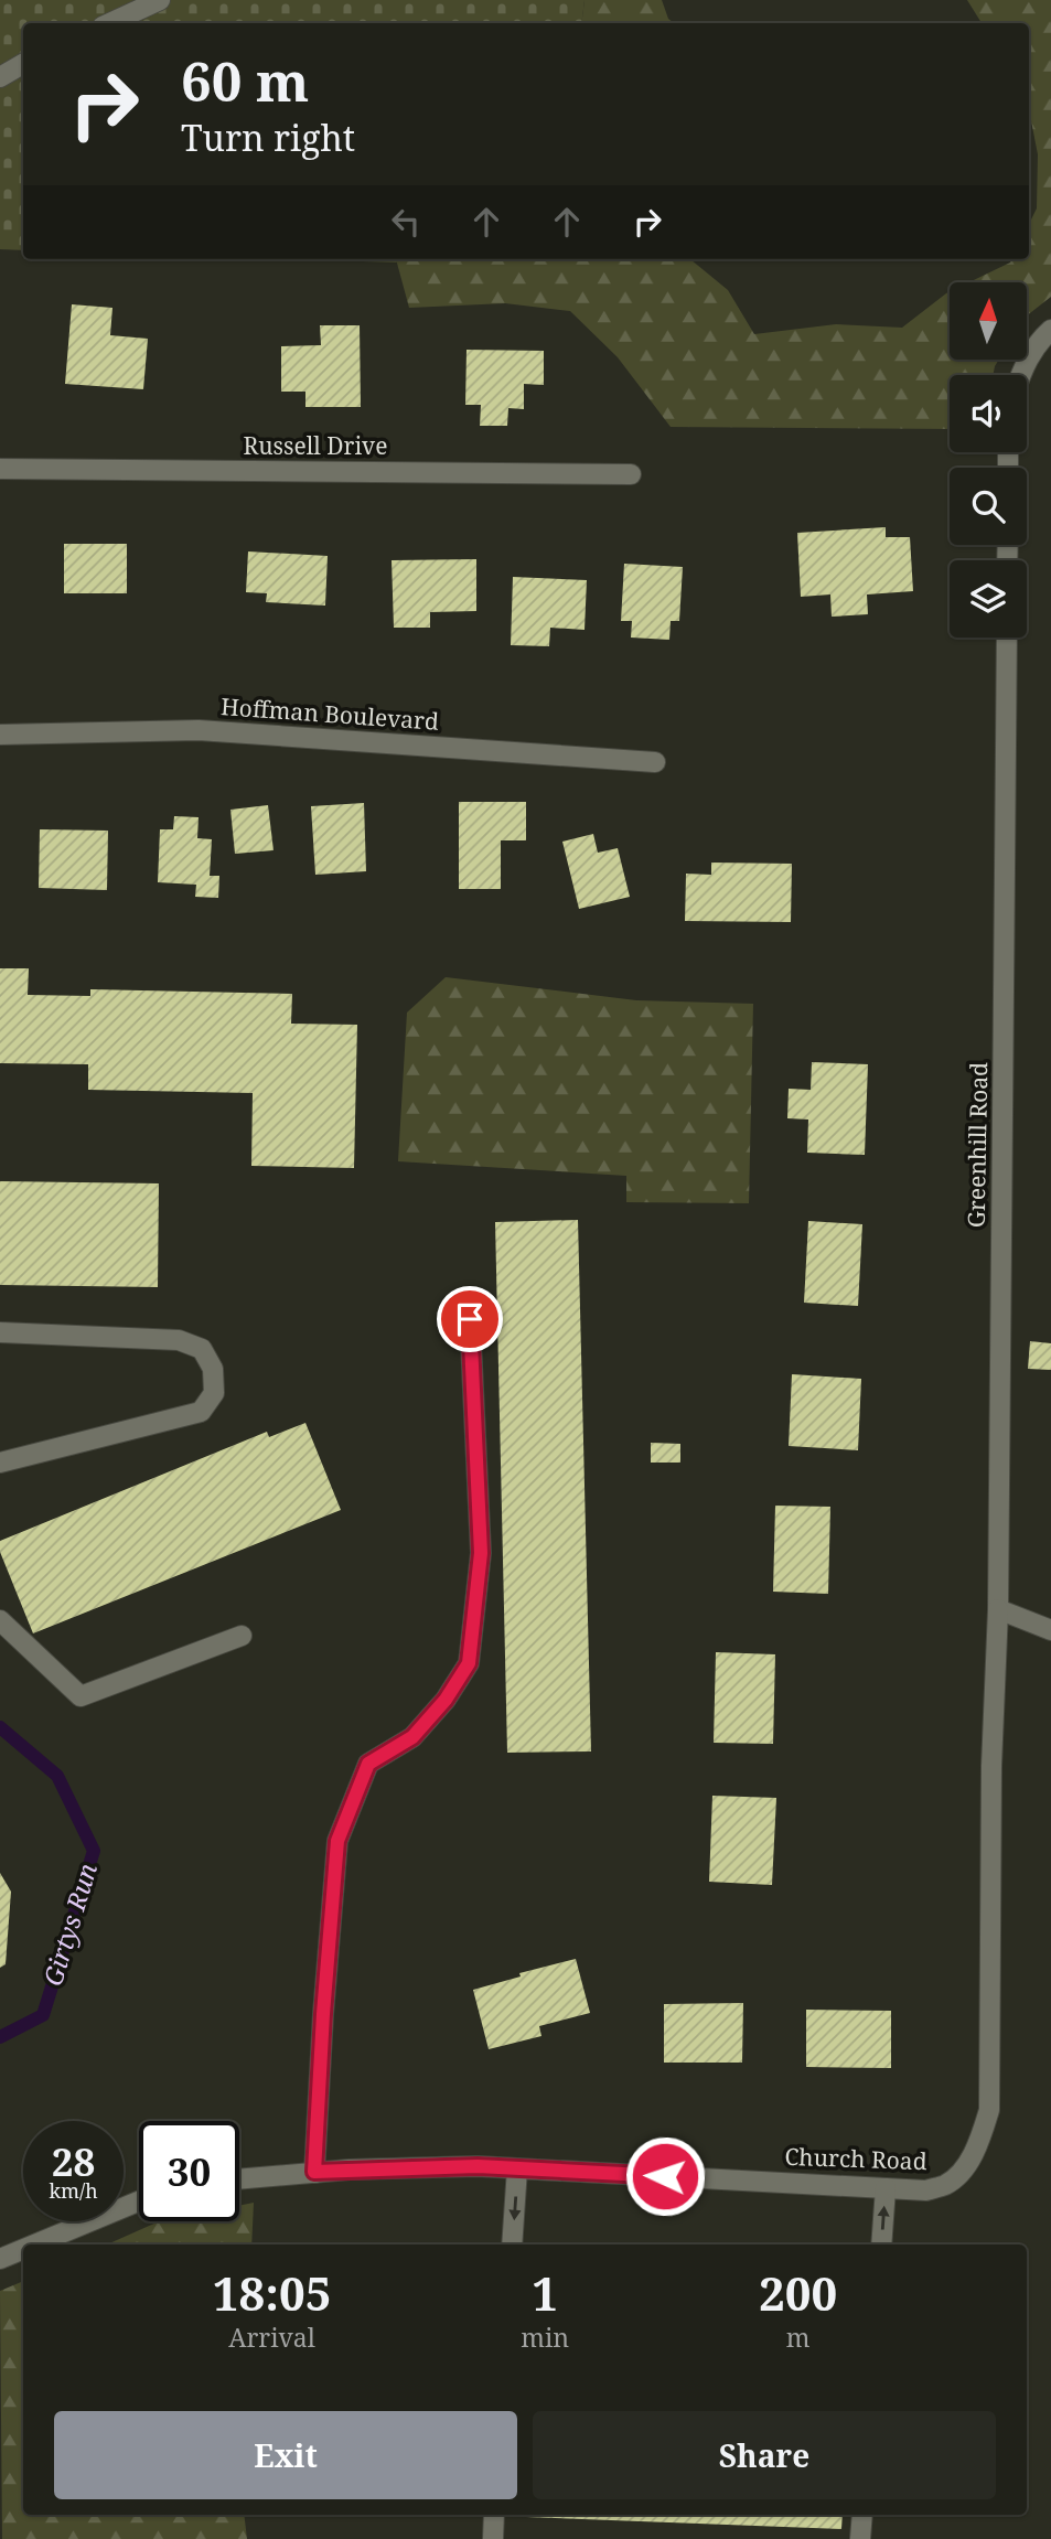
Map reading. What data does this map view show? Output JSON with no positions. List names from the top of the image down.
{
  "streets": {
    "street": [
      "Russell Drive",
      "Hoffman Boulevard",
      "Greenhill Road",
      "Church Road"
    ]
  },
  "crossings": [
    ["Greenhill Road", "Church Road"]
  ],
  "water": ["Girtys Run"],
  "north": "top",
  "page": {
    "turn": ["60 m", "Turn right"],
    "speed": "28 km/h",
    "limit": "30",
    "eta": [
      "18:05",
      "Arrival",
      "1",
      "min",
      "200",
      "m"
    ],
    "buttons": ["Exit", "Share"]
  }
}
